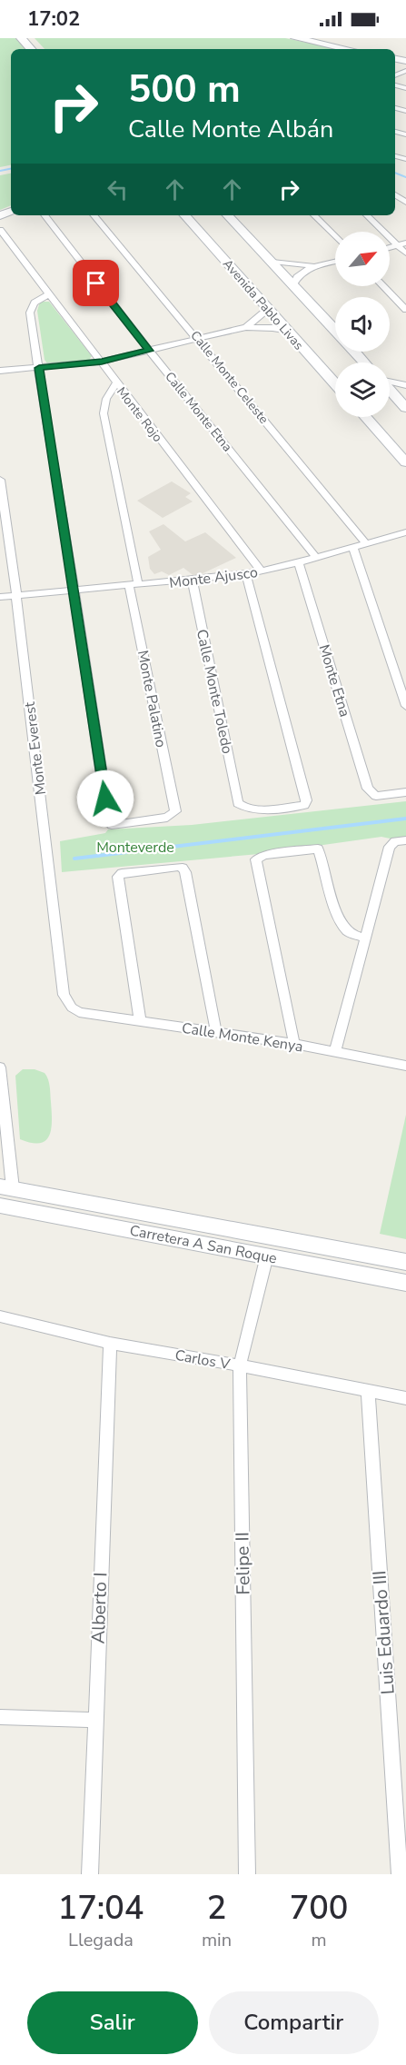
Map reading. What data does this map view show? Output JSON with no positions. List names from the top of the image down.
{
  "streets": {
    "main road": ["Avenida Pablo Livas", "Carretera A San Roque"],
    "street": [
      "Calle Monte Celeste",
      "Calle Monte Etna",
      "Monte Rojo",
      "Monte Ajusco",
      "Monte Etna",
      "Calle Monte Toledo",
      "Monte Palatino",
      "Monte Everest",
      "Calle Monte Kenya",
      "Carlos V",
      "Felipe II",
      "Alberto I",
      "Luis Eduardo III"
    ]
  },
  "crossings": [
    ["Calle Monte Celeste", "Monte Ajusco"],
    ["Calle Monte Etna", "Monte Ajusco"],
    ["Monte Rojo", "Monte Ajusco"],
    ["Monte Rojo", "Monte Palatino"],
    ["Monte Ajusco", "Monte Etna"],
    ["Monte Ajusco", "Calle Monte Toledo"],
    ["Monte Ajusco", "Monte Palatino"],
    ["Monte Ajusco", "Monte Everest"],
    ["Monte Everest", "Calle Monte Kenya"],
    ["Carretera A San Roque", "Felipe II"],
    ["Carlos V", "Felipe II"],
    ["Carlos V", "Alberto I"],
    ["Carlos V", "Luis Eduardo III"]
  ],
  "parks": ["Monteverde"],
  "north": "top right",
  "page": {
    "status": "17:02",
    "turn": ["500 m", "Calle Monte Albán"],
    "eta": [
      "17:04",
      "Llegada",
      "2",
      "min",
      "700",
      "m"
    ],
    "buttons": ["Salir", "Compartir"]
  }
}
